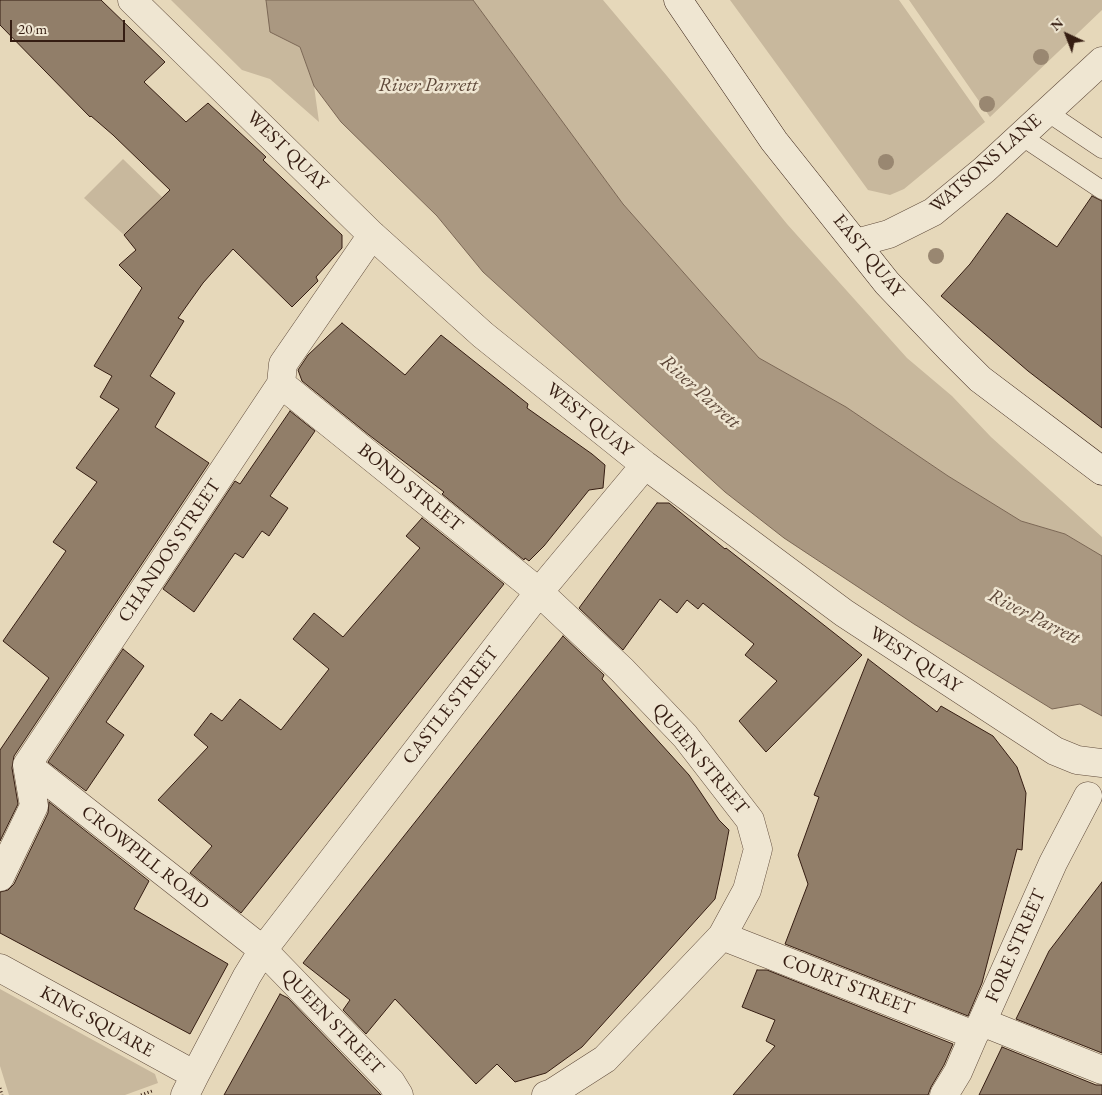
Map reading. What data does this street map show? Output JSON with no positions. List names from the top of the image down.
{
  "streets": {
    "street": [
      "WEST QUAY",
      "WATSONS LANE",
      "EAST QUAY",
      "BOND STREET",
      "CHANDOS STREET",
      "CASTLE STREET",
      "QUEEN STREET",
      "CROWPILL ROAD",
      "FORE STREET",
      "COURT STREET",
      "KING SQUARE"
    ]
  },
  "crossings": [
    ["WEST QUAY", "CHANDOS STREET"],
    ["WEST QUAY", "CASTLE STREET"],
    ["WATSONS LANE", "EAST QUAY"],
    ["BOND STREET", "CHANDOS STREET"],
    ["BOND STREET", "CASTLE STREET"],
    ["BOND STREET", "QUEEN STREET"],
    ["CHANDOS STREET", "CROWPILL ROAD"],
    ["CASTLE STREET", "QUEEN STREET"],
    ["CASTLE STREET", "CROWPILL ROAD"],
    ["CASTLE STREET", "KING SQUARE"],
    ["QUEEN STREET", "CROWPILL ROAD"],
    ["QUEEN STREET", "COURT STREET"],
    ["QUEEN STREET", "KING SQUARE"],
    ["CROWPILL ROAD", "KING SQUARE"],
    ["FORE STREET", "COURT STREET"]
  ],
  "water": ["River Parrett"],
  "scale_bar": "20 m",
  "north": "top left"
}
